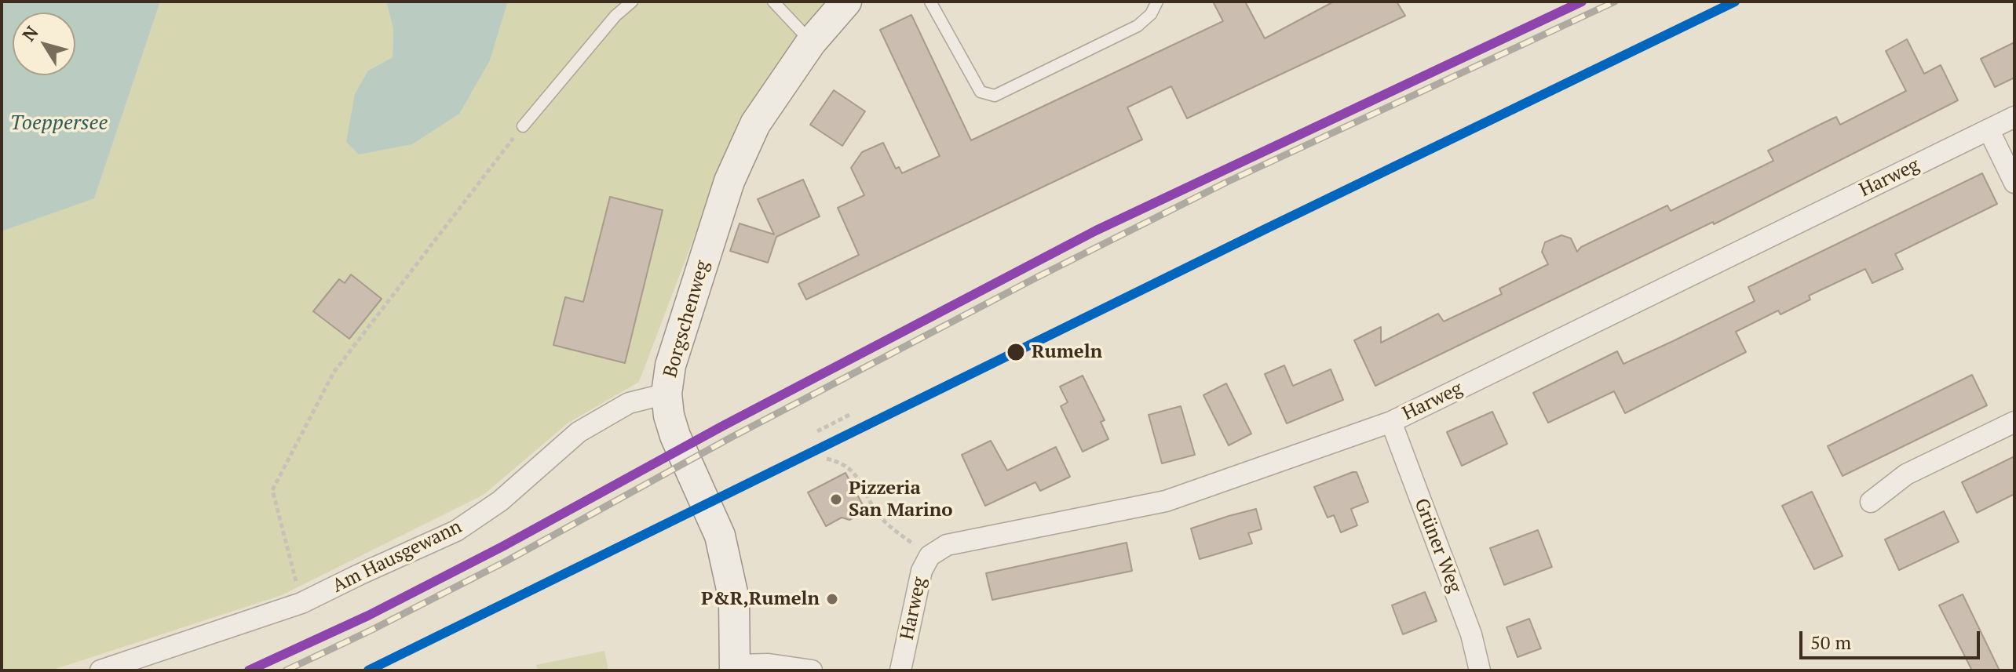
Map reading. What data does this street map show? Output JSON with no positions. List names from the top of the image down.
{
  "streets": {
    "main road": ["Borgschenweg"],
    "street": ["Harweg", "Grüner Weg", "Am Hausgewann"]
  },
  "crossings": [
    ["Harweg", "Grüner Weg"],
    ["Borgschenweg", "Am Hausgewann"]
  ],
  "water": ["Toeppersee"],
  "places": ["Rumeln", "Pizzeria San Marino", "P&R,Rumeln"],
  "scale_bar": "50 m",
  "north": "top left"
}
